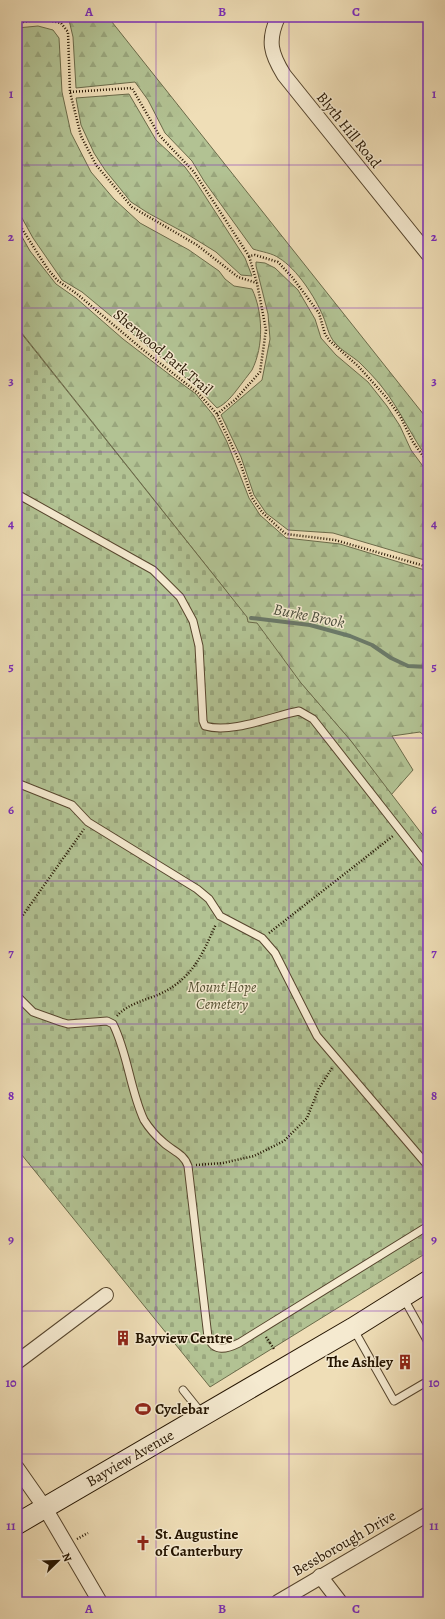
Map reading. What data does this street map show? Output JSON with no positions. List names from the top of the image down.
{
  "streets": {
    "main road": ["Bayview Avenue"],
    "street": ["Blyth Hill Road", "Bessborough Drive"],
    "path": ["Sherwood Park Trail"]
  },
  "water": ["Burke Brook"],
  "parks": ["Mount Hope Cemetery"],
  "places": {
    "building": ["Bayview Centre", "The Ashley"],
    "sports": ["Cyclebar"],
    "church": ["St. Augustine of Canterbury"]
  },
  "north": "top right",
  "grid": {
    "columns": ["A", "B", "C"],
    "rows": [
      "1",
      "2",
      "3",
      "4",
      "5",
      "6",
      "7",
      "8",
      "9",
      "10",
      "11"
    ]
  }
}
